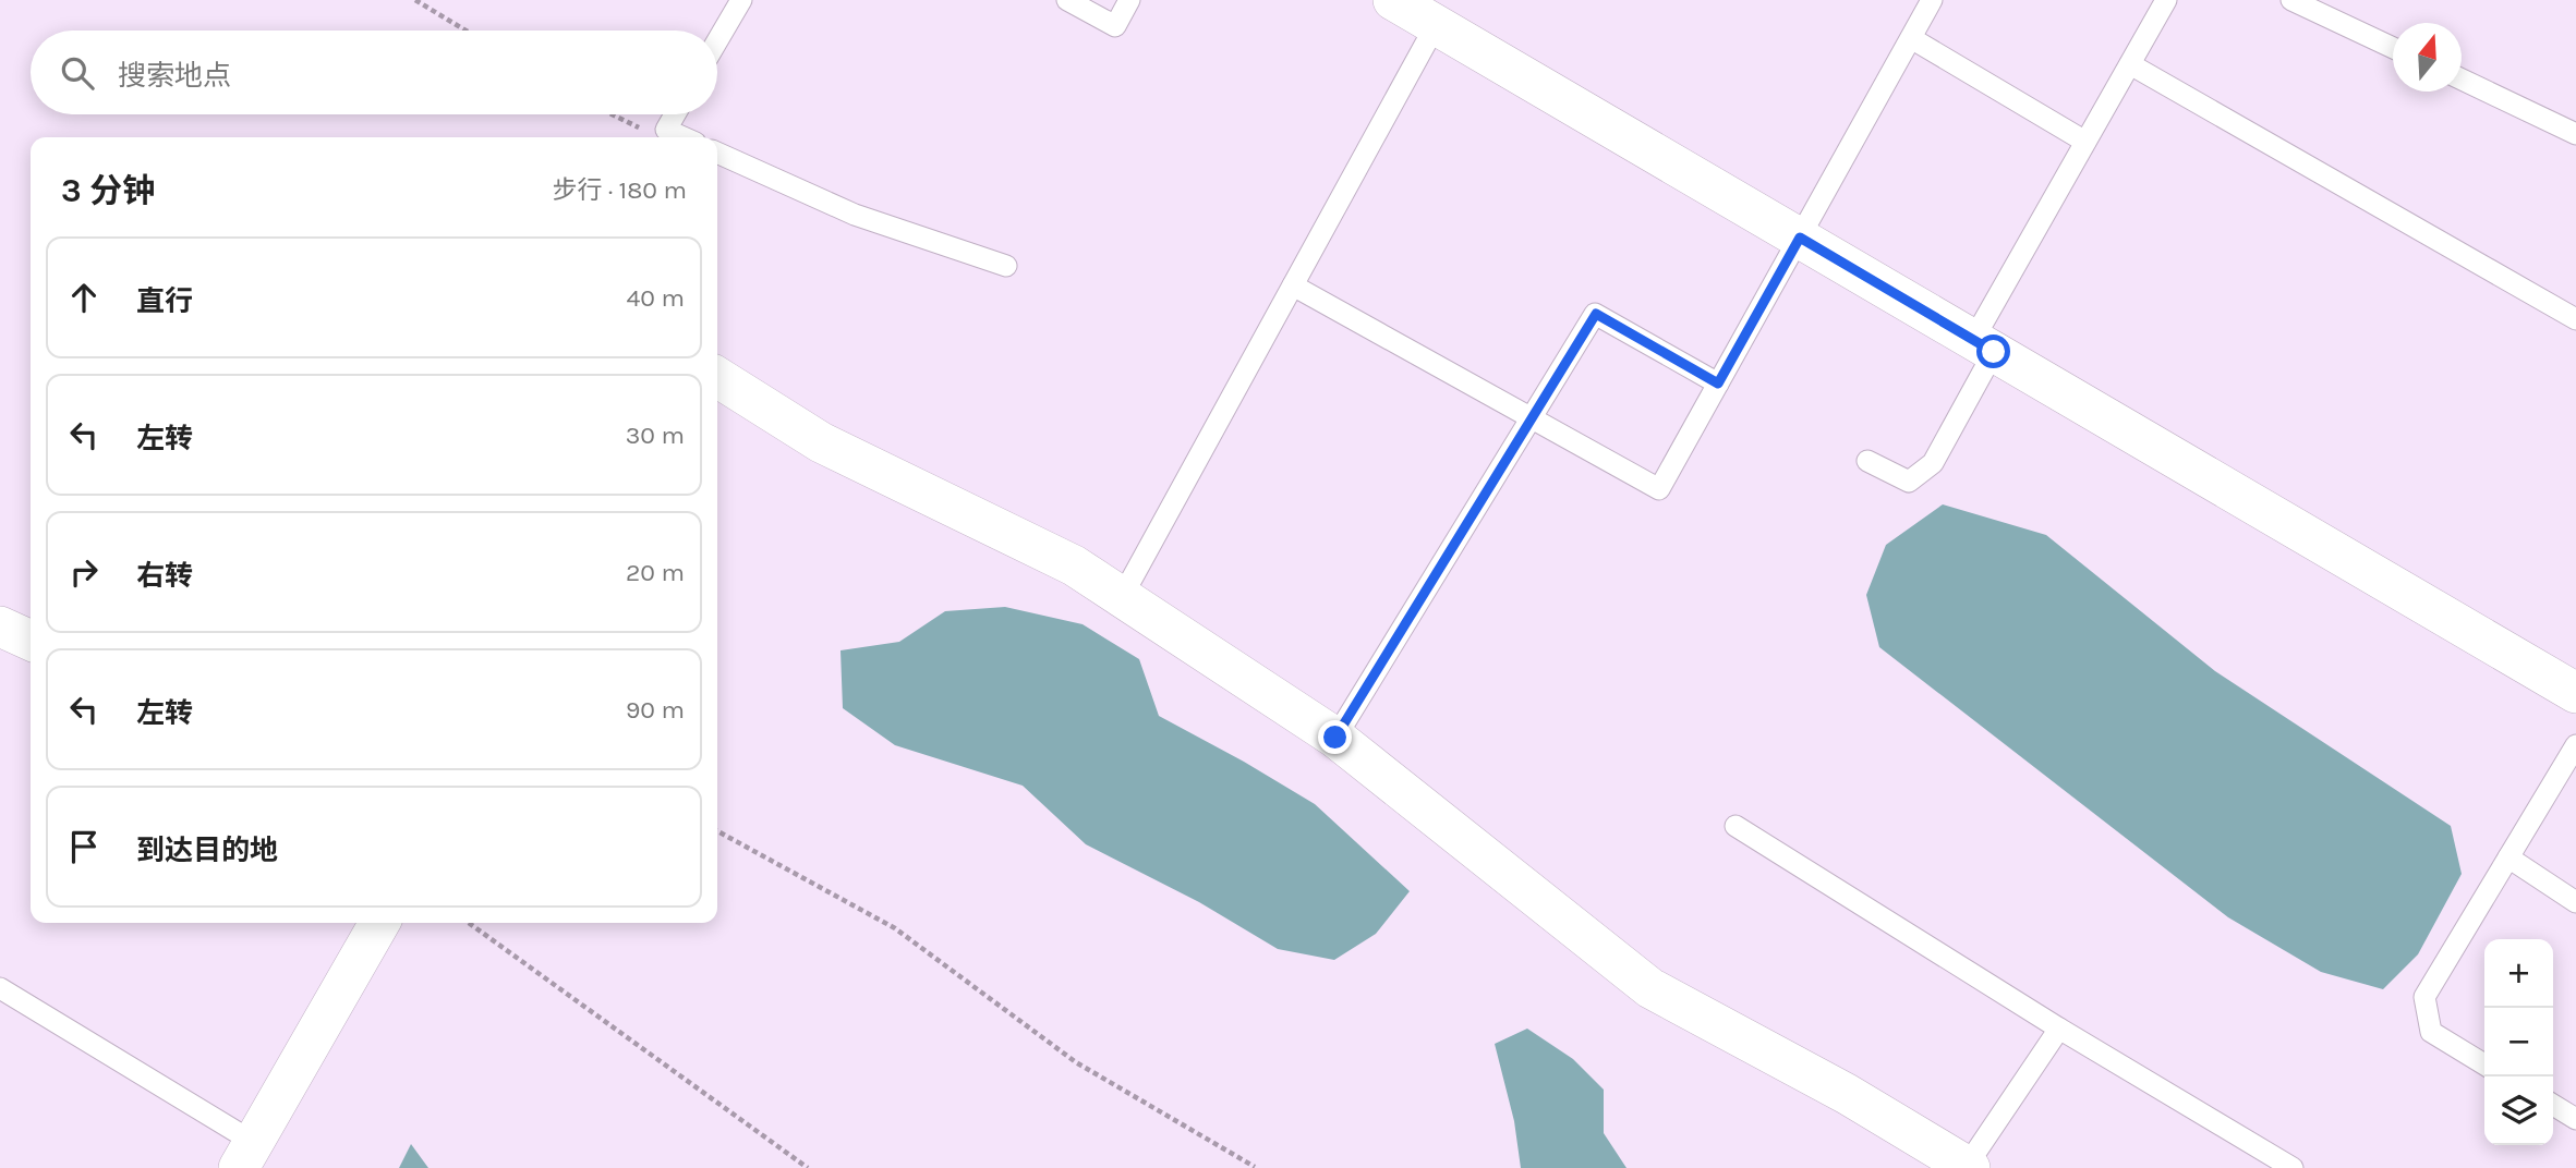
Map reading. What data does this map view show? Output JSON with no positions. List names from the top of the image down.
{
  "north": "top",
  "page": {
    "search": "搜索地点",
    "heading": ["3 分钟", "步行 · 180 m"],
    "list": [
      ["直行", "40 m"],
      ["左转", "30 m"],
      ["右转", "20 m"],
      ["左转", "90 m"],
      "到达目的地"
    ],
    "map_buttons": ["+", "−"]
  }
}
